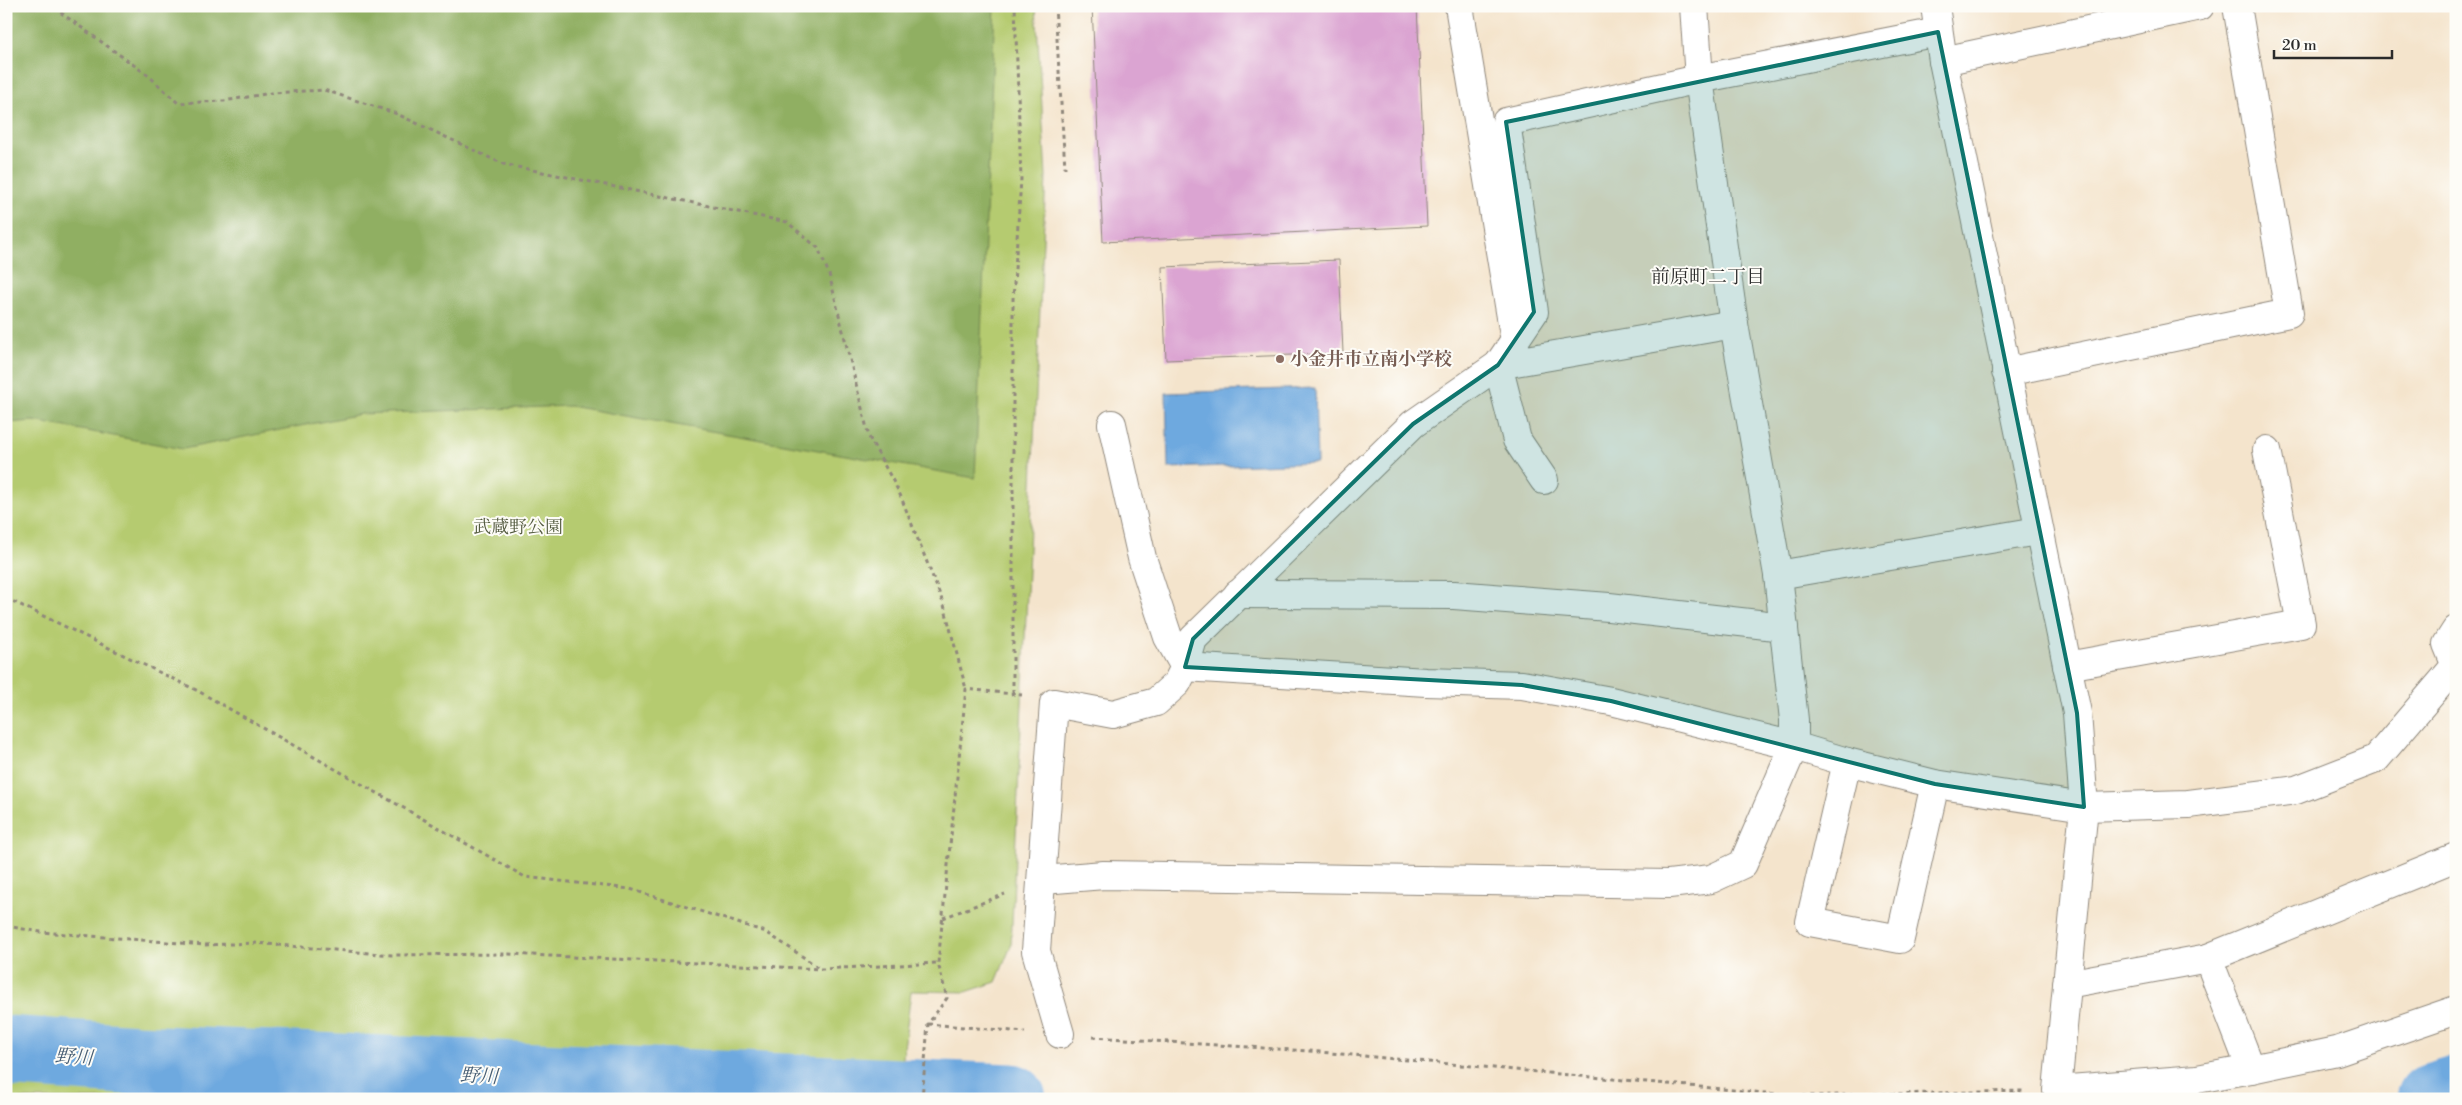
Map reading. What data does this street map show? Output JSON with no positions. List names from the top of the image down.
{
  "districts": ["前原町二丁目"],
  "water": ["野川"],
  "parks": ["武蔵野公園"],
  "places": ["小金井市立南小学校"],
  "scale_bar": "20 m"
}
